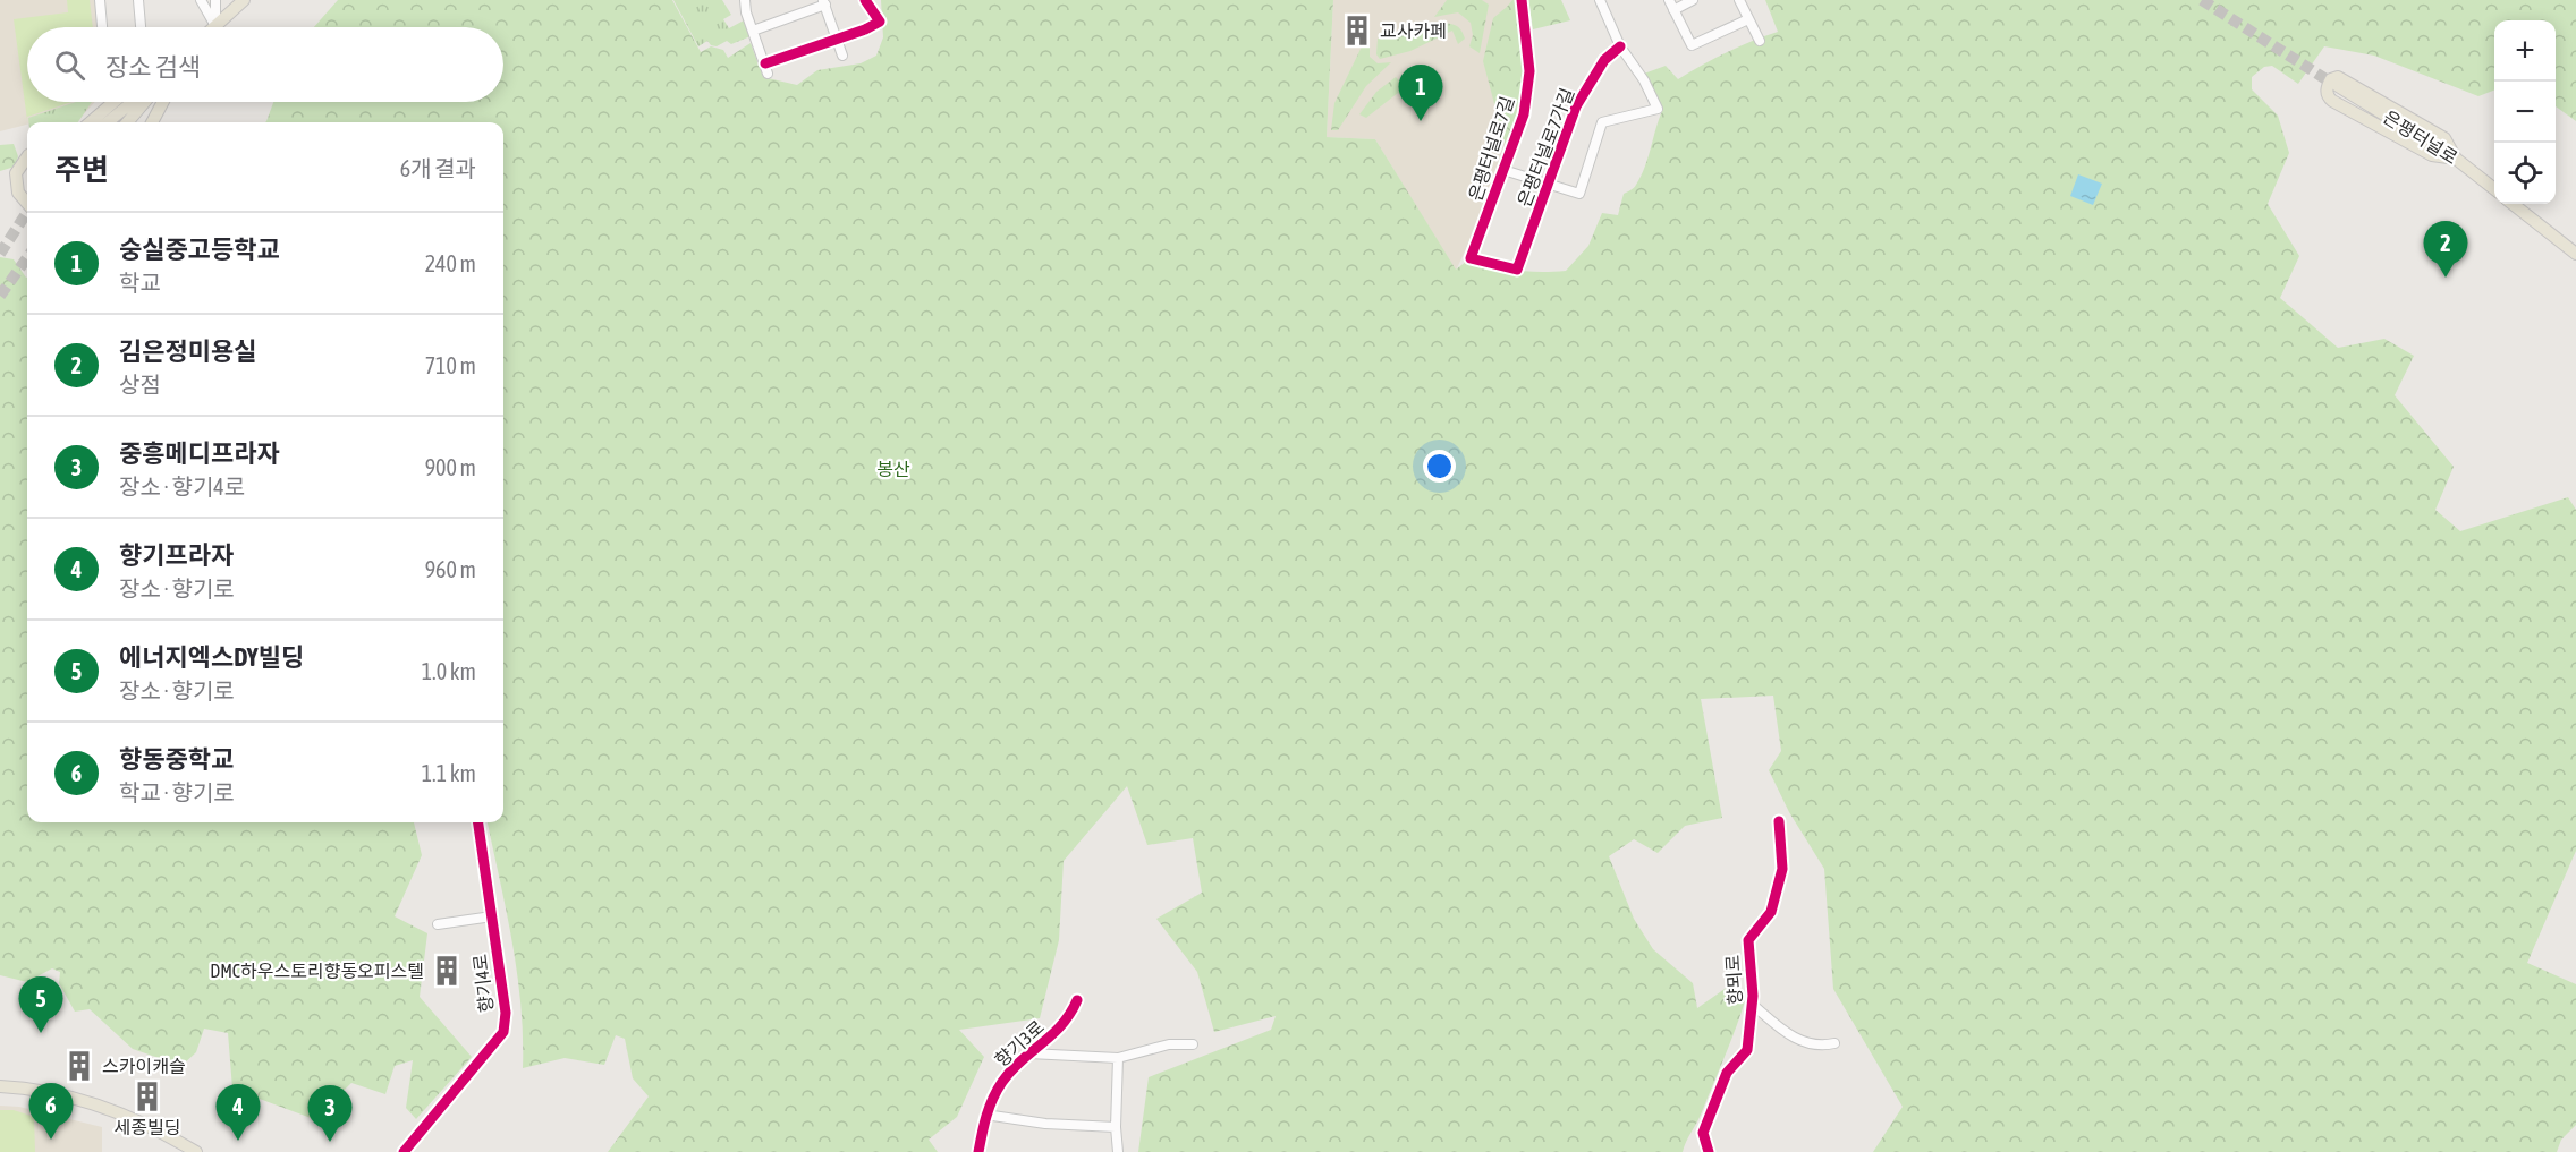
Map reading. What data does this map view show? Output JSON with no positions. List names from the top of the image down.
{
  "streets": {
    "main road": ["은평터널로"],
    "street": [
      "은평터널로7가길",
      "은평터널로7길",
      "향뫼로",
      "향기4로",
      "향기3로"
    ]
  },
  "crossings": [
    ["은평터널로7가길", "은평터널로7길"]
  ],
  "parks": ["봉산"],
  "places": {
    "building": [
      "교사카페",
      "DMC하우스토리향동오피스텔",
      "스카이캐슬",
      "세종빌딩"
    ]
  },
  "page": {
    "map_buttons": ["+", "−"],
    "search": "장소 검색",
    "pins": [
      "1",
      "2",
      "5",
      "6",
      "4",
      "3"
    ],
    "heading": ["주변", "6개 결과"],
    "list": [
      {
        "mark": "1",
        "name": "숭실중고등학교",
        "note": "학교",
        "value": "240 m"
      },
      {
        "mark": "2",
        "name": "김은정미용실",
        "note": "상점",
        "value": "710 m"
      },
      {
        "mark": "3",
        "name": "중흥메디프라자",
        "note": "장소 · 향기4로",
        "value": "900 m"
      },
      {
        "mark": "4",
        "name": "향기프라자",
        "note": "장소 · 향기로",
        "value": "960 m"
      },
      {
        "mark": "5",
        "name": "에너지엑스DY빌딩",
        "note": "장소 · 향기로",
        "value": "1.0 km"
      },
      {
        "mark": "6",
        "name": "향동중학교",
        "note": "학교 · 향기로",
        "value": "1.1 km"
      }
    ]
  }
}
